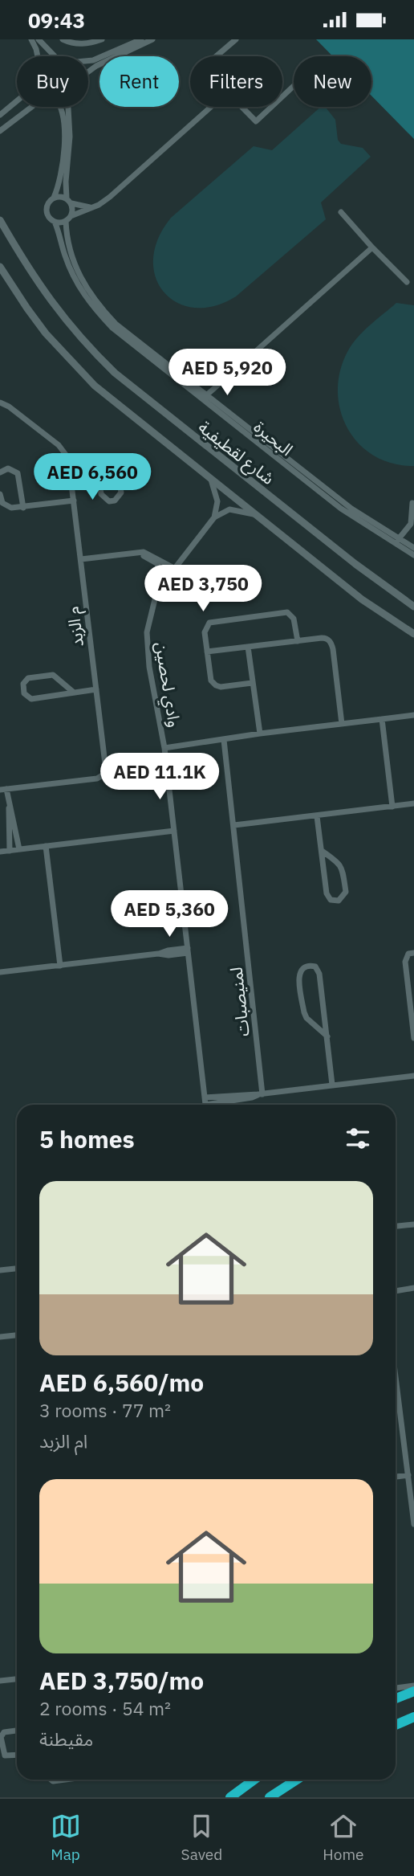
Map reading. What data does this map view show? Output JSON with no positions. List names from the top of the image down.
{
  "streets": {
    "street": [
      "البحيرة",
      "شارع لقطيفية",
      "م الزبد",
      "وادي لحصين",
      "لمنيصبات"
    ]
  },
  "page": {
    "status": "09:43",
    "chip": [
      "Buy",
      "Rent",
      "Filters",
      "New"
    ],
    "price": [
      "AED 5,920",
      "AED 6,560",
      "AED 3,750",
      "AED 11.1K",
      "AED 5,360"
    ],
    "heading": "5 homes",
    "list": [
      {
        "name": "AED 6,560/mo",
        "note": "3 rooms · 77 m² · ام الزبد"
      },
      {
        "name": "AED 3,750/mo",
        "note": "2 rooms · 54 m² · مقيطنة"
      }
    ],
    "tabs": ["Map", "Saved", "Home"]
  }
}
